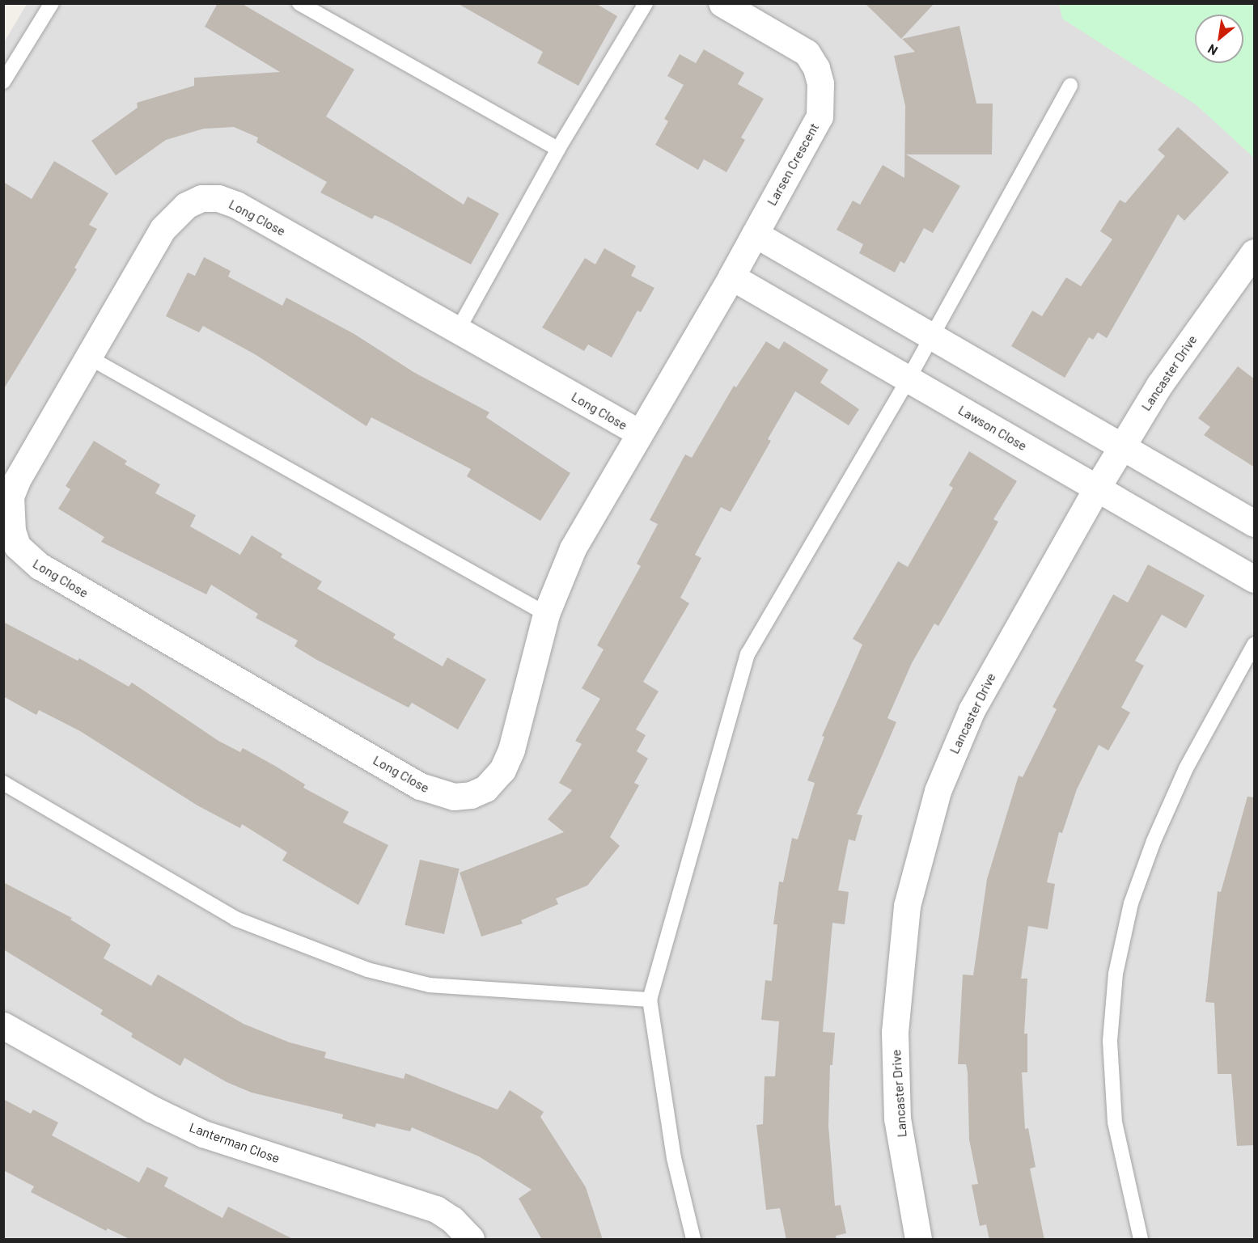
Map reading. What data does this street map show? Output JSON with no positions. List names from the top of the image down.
{
  "streets": {
    "street": [
      "Larsen Crescent",
      "Long Close",
      "Lancaster Drive",
      "Lawson Close",
      "Lanterman Close"
    ]
  },
  "crossings": [
    ["Larsen Crescent", "Long Close"],
    ["Larsen Crescent", "Lawson Close"],
    ["Long Close", "Lawson Close"],
    ["Lancaster Drive", "Lawson Close"]
  ],
  "north": "bottom left"
}
